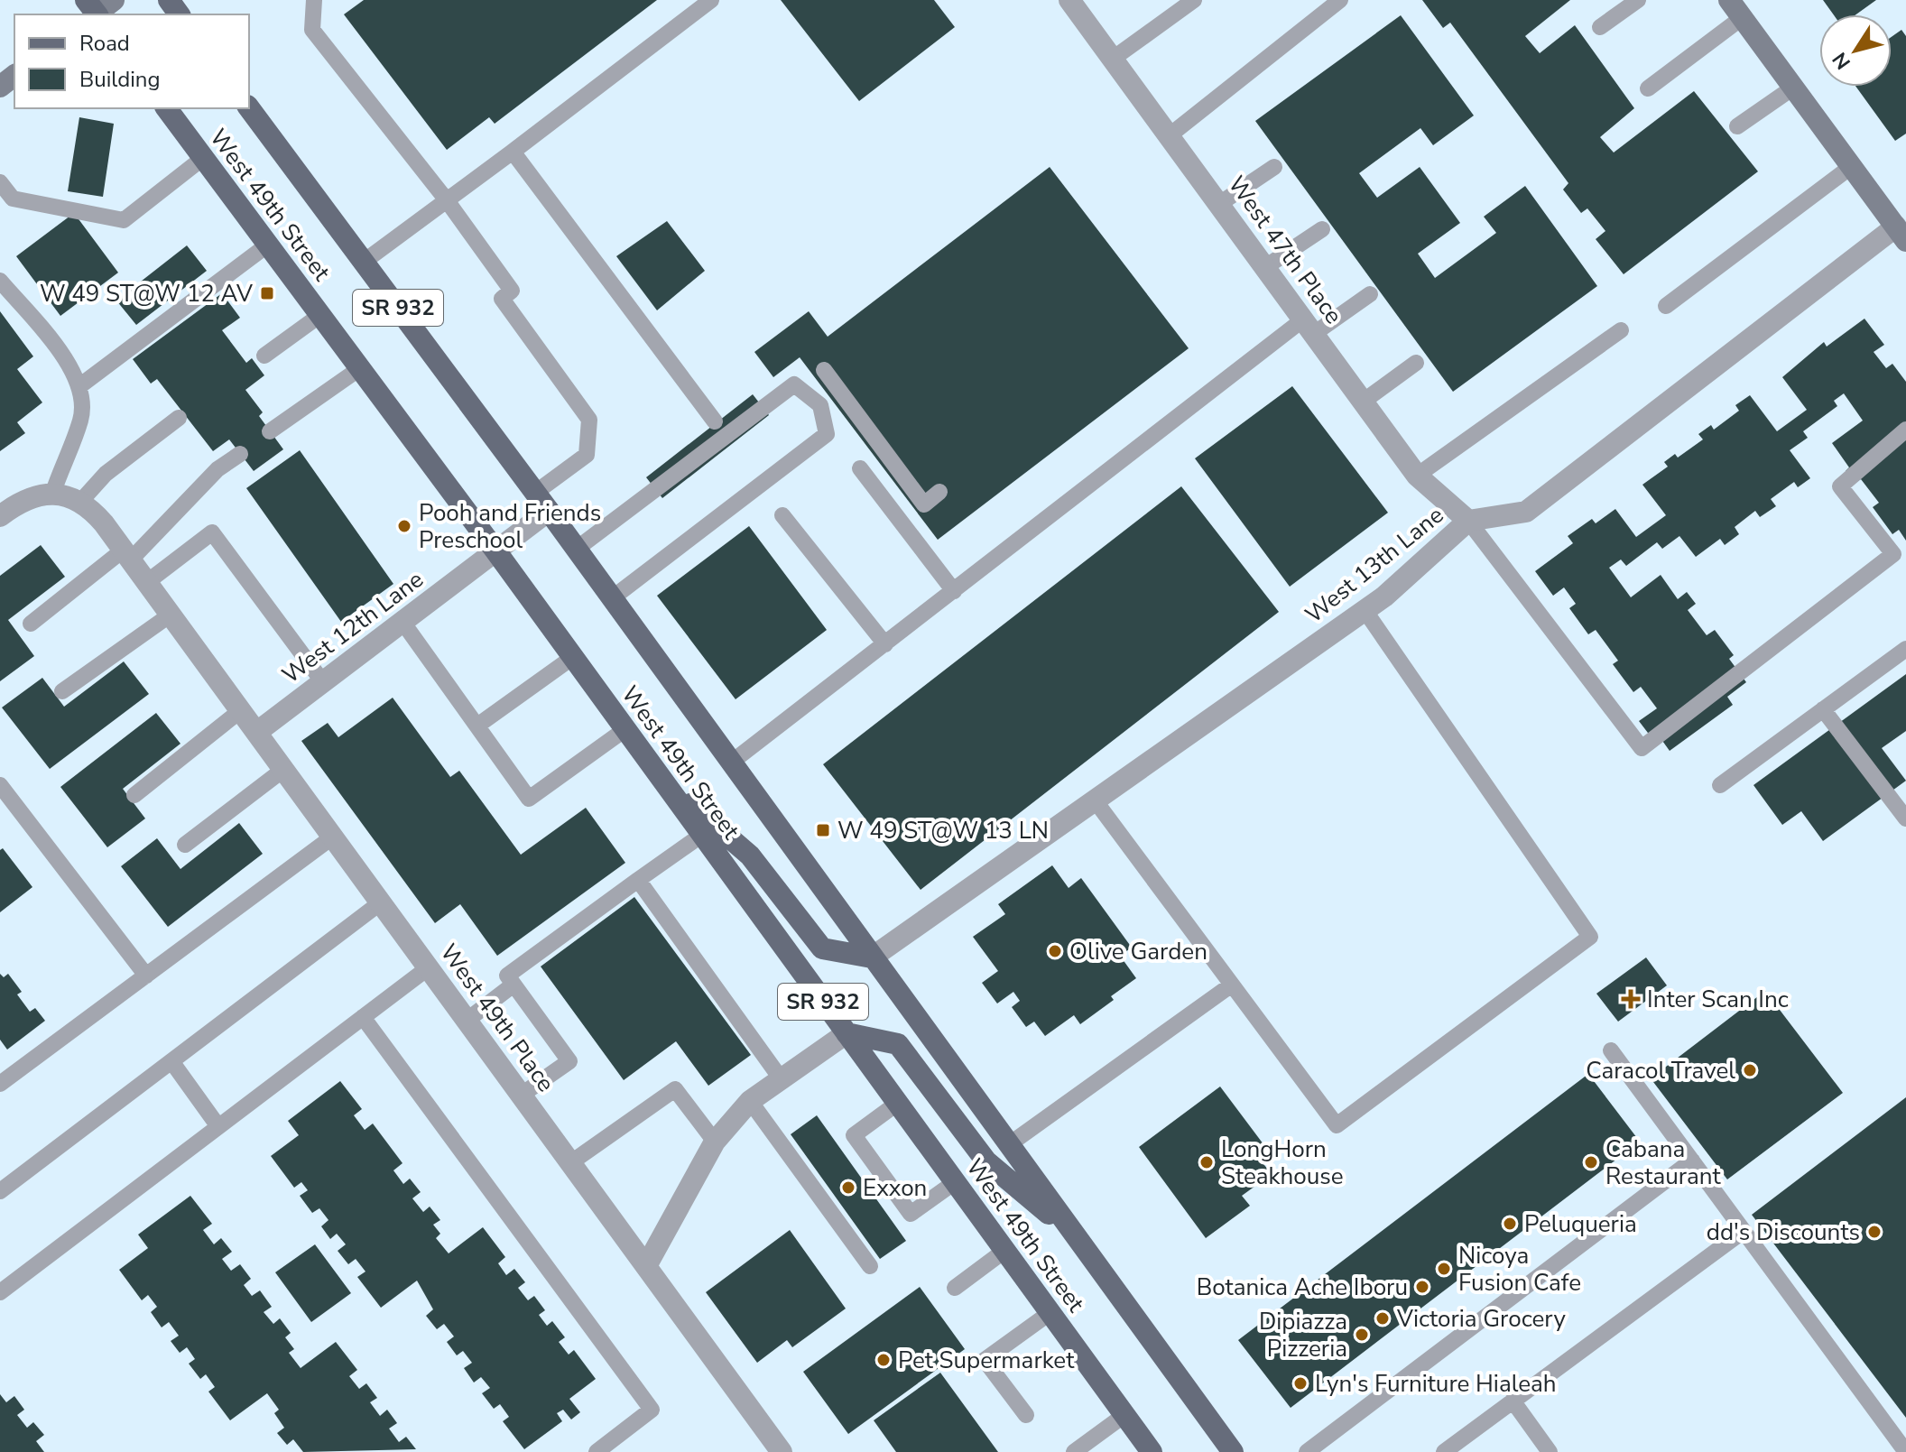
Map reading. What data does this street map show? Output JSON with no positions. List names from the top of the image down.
{
  "streets": {
    "main road": ["West 49th Street", "SR 932"],
    "street": [
      "West 47th Place",
      "West 13th Lane",
      "West 12th Lane",
      "West 49th Place"
    ]
  },
  "crossings": [
    ["West 49th Street", "West 13th Lane"],
    ["West 49th Street", "West 12th Lane"],
    ["West 47th Place", "West 13th Lane"],
    ["West 12th Lane", "West 49th Place"]
  ],
  "places": {
    "transit": ["W 49 ST@W 12 AV", "W 49 ST@W 13 LN"],
    "other": [
      "Pooh and Friends Preschool",
      "Olive Garden",
      "Caracol Travel",
      "LongHorn Steakhouse",
      "Cabana Restaurant",
      "Exxon",
      "Peluqueria",
      "dd's Discounts",
      "Nicoya Fusion Cafe",
      "Botanica Ache Iboru",
      "Victoria Grocery",
      "Dipiazza Pizzeria",
      "Pet Supermarket",
      "Lyn's Furniture Hialeah"
    ],
    "health": ["Inter Scan Inc"]
  },
  "legend": ["Road", "Building"],
  "north": "bottom left"
}
